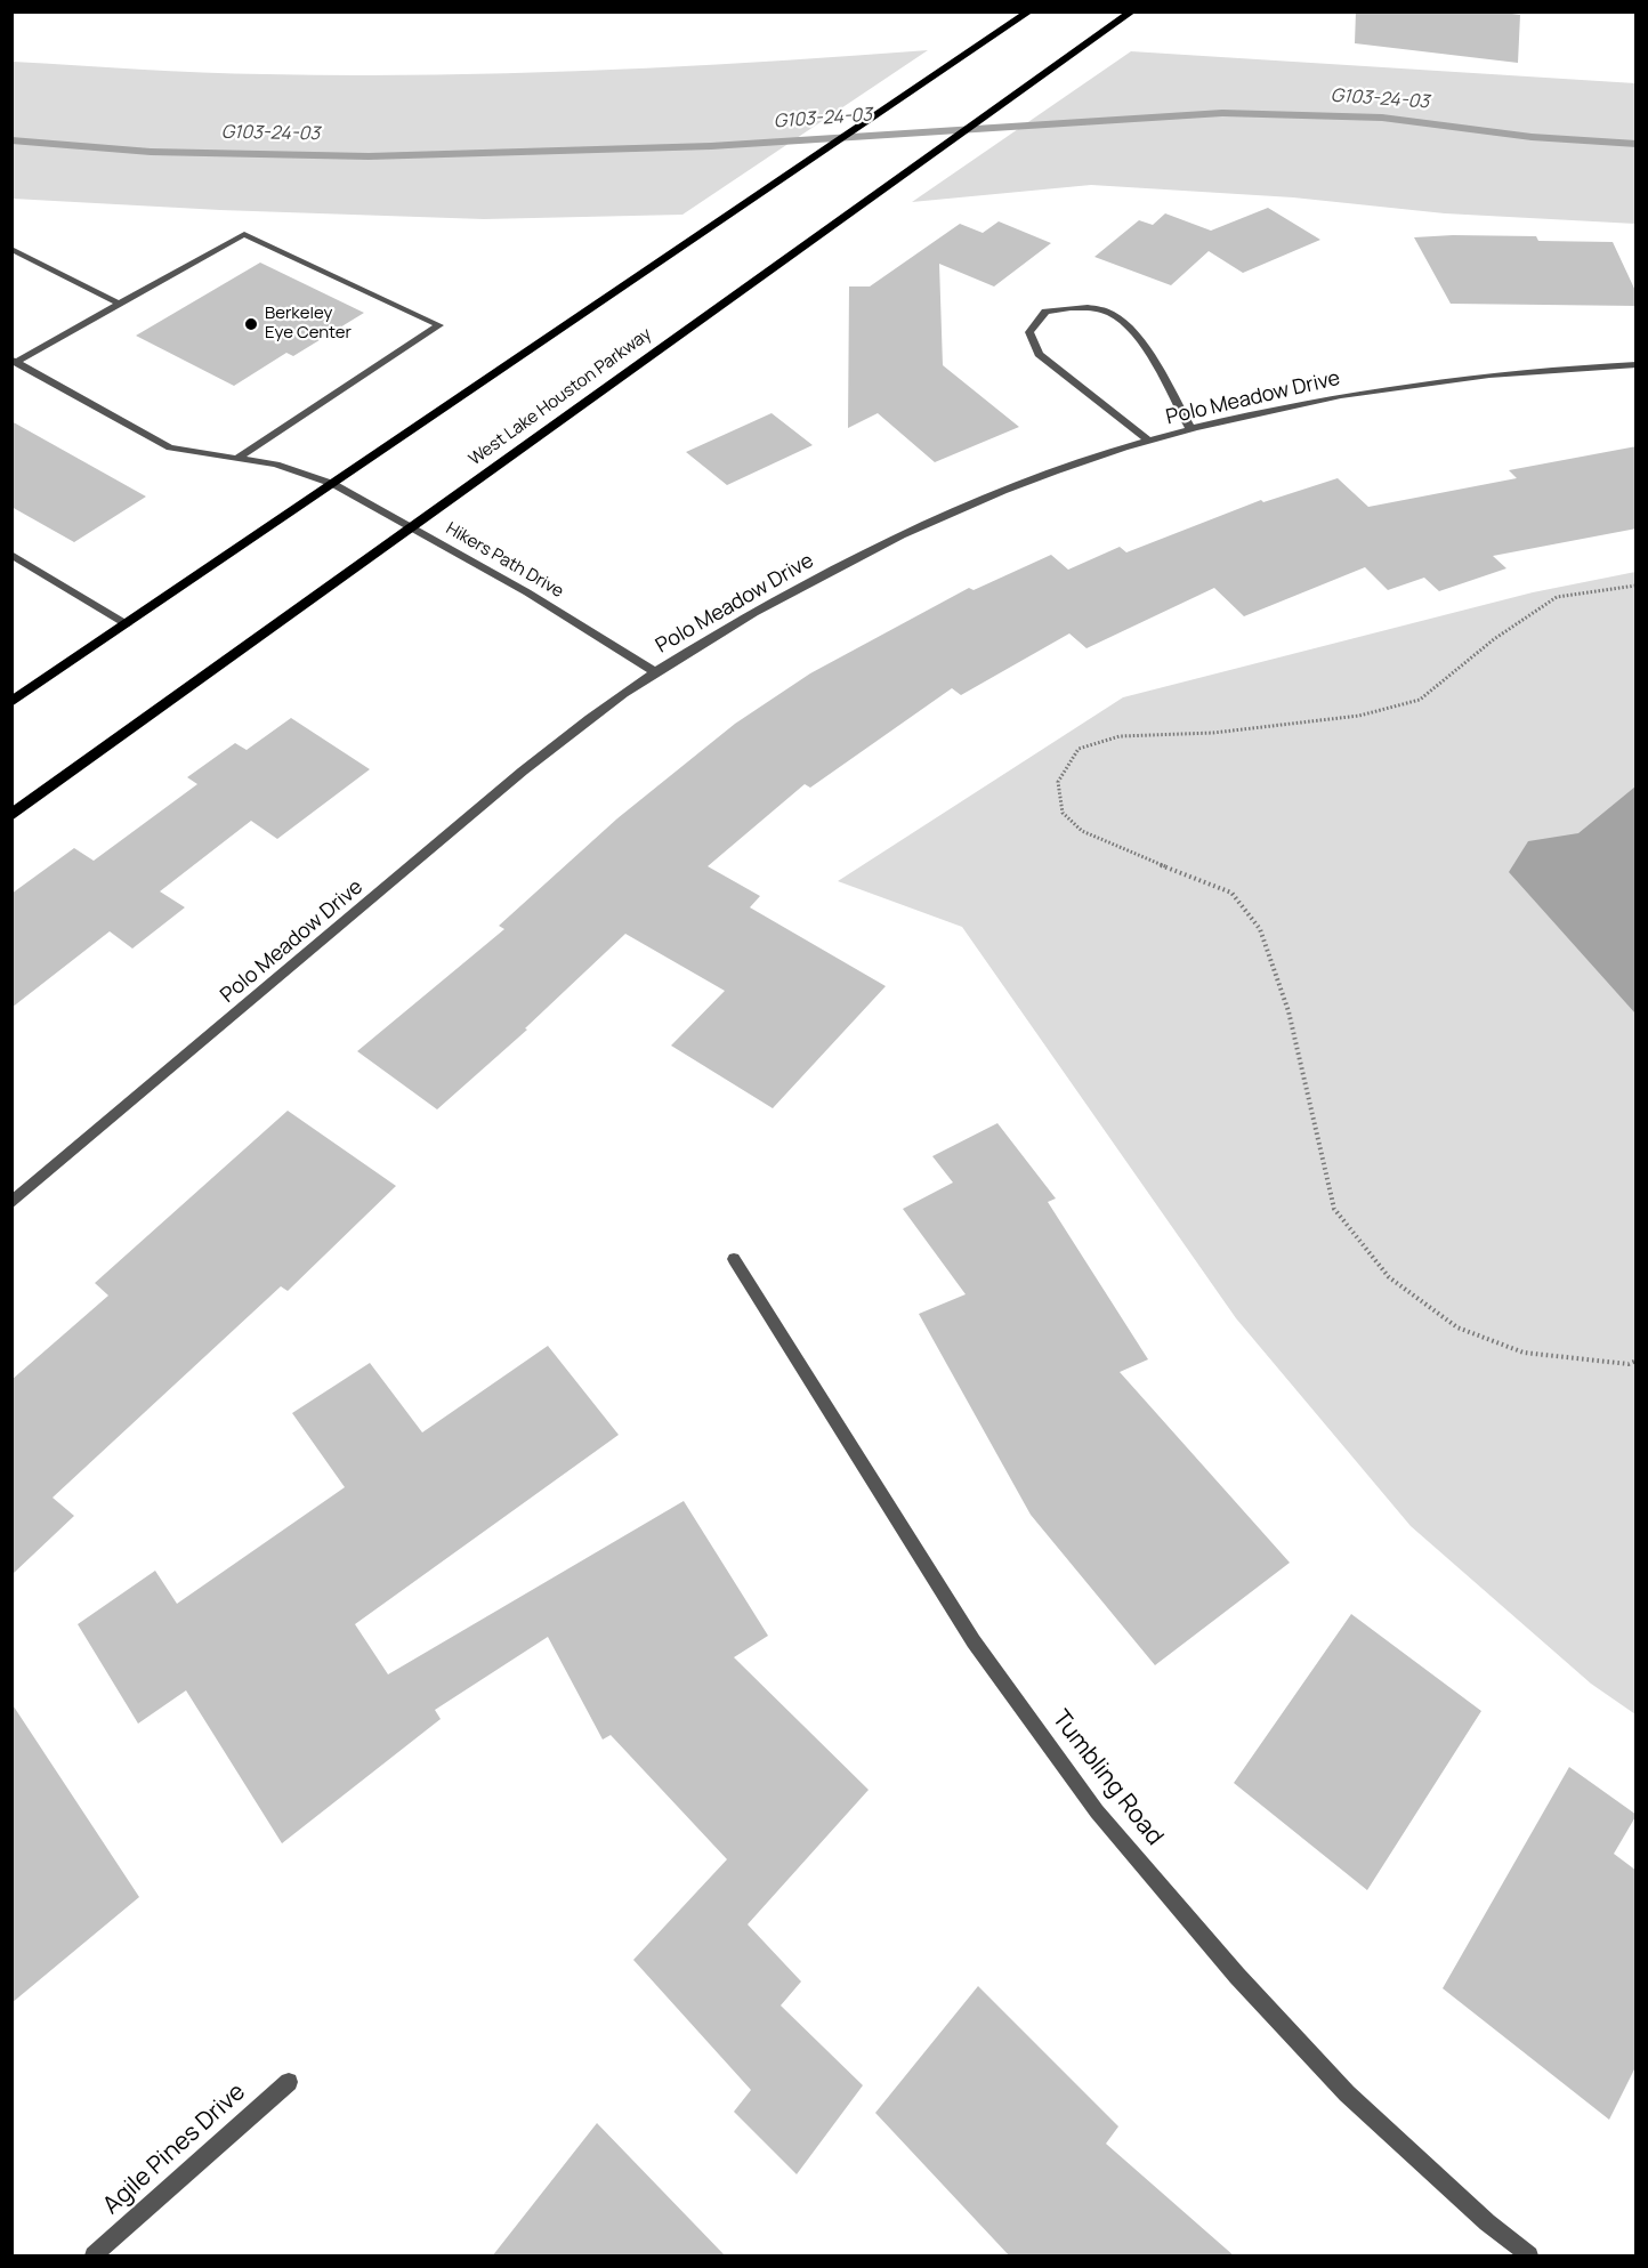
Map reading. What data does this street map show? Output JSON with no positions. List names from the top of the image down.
{
  "streets": {
    "main road": ["West Lake Houston Parkway"],
    "street": [
      "Polo Meadow Drive",
      "Hikers Path Drive",
      "Tumbling Road",
      "Agile Pines Drive"
    ]
  },
  "crossings": [
    ["West Lake Houston Parkway", "Hikers Path Drive"],
    ["Polo Meadow Drive", "Hikers Path Drive"]
  ],
  "water": ["G103-24-03"],
  "places": ["Berkeley Eye Center"]
}
